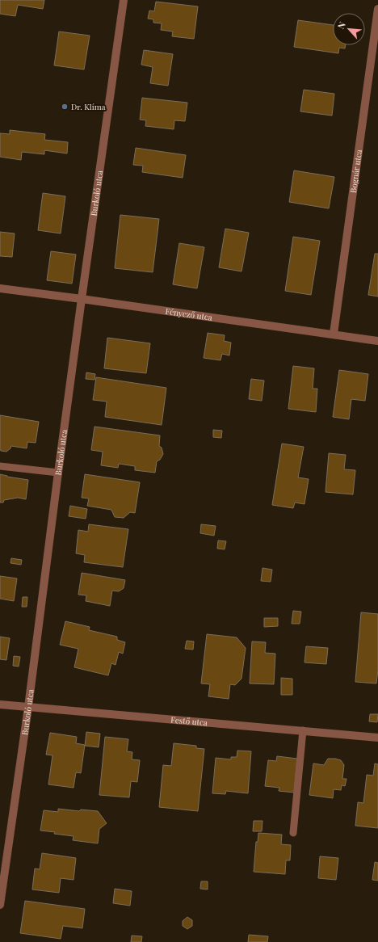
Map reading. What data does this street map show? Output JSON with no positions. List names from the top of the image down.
{
  "streets": {
    "street": [
      "Bognár utca",
      "Burkoló utca",
      "Fényező utca",
      "Festő utca"
    ]
  },
  "crossings": [
    ["Bognár utca", "Fényező utca"],
    ["Burkoló utca", "Fényező utca"],
    ["Burkoló utca", "Festő utca"]
  ],
  "places": ["Dr. Klíma"],
  "north": "top left"
}
